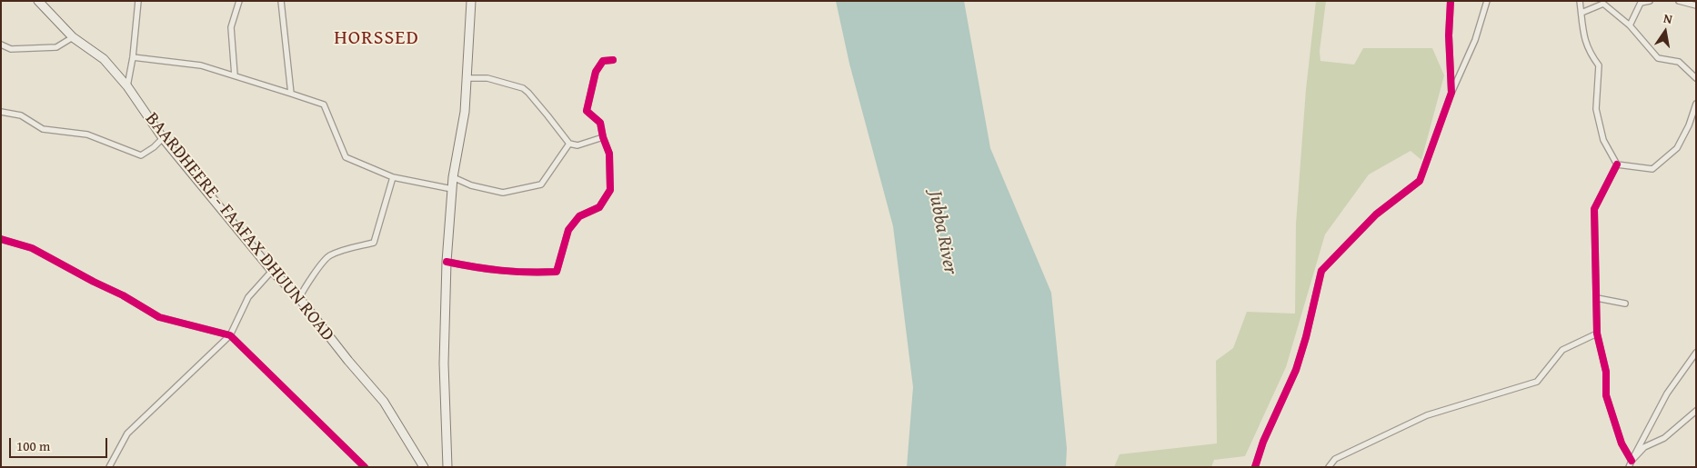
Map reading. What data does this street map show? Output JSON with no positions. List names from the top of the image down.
{
  "streets": {
    "main road": ["BAARDHEERE - FAAFAX DHUUN ROAD"]
  },
  "districts": ["HORSSED"],
  "water": ["Jubba River"],
  "scale_bar": "100 m",
  "north": "top"
}
